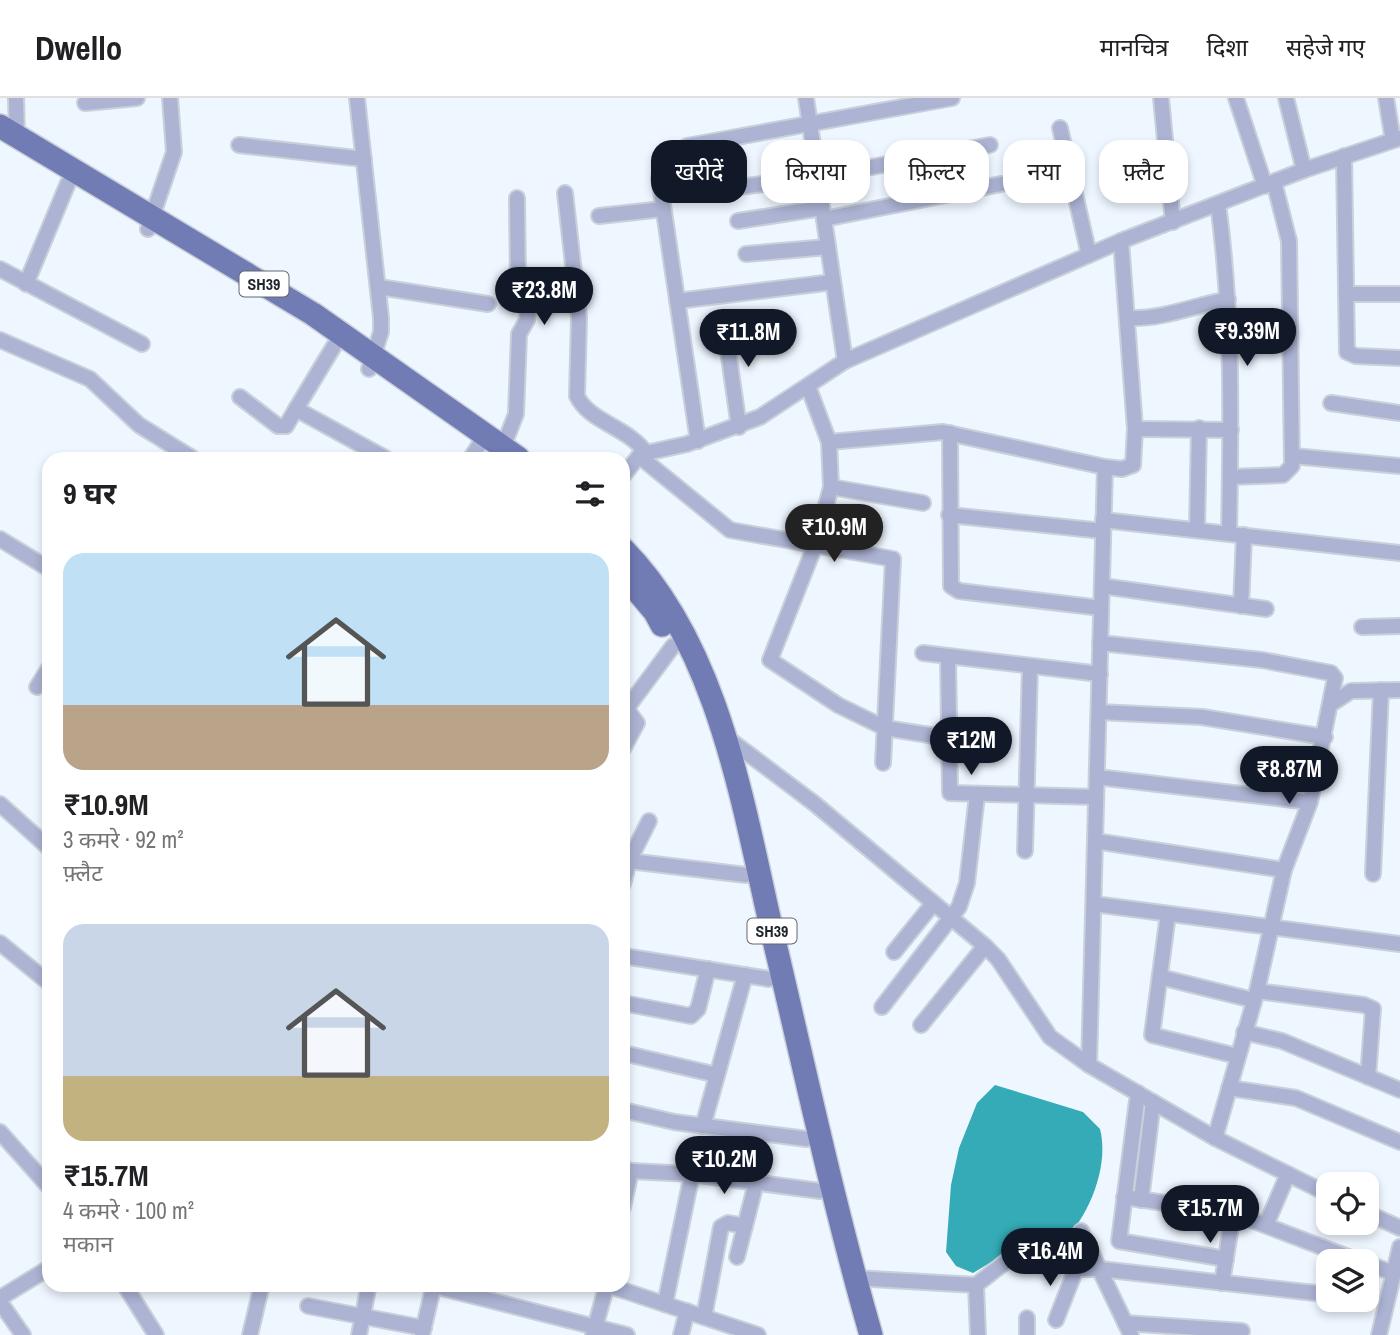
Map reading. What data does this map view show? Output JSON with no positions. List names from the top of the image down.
{
  "streets": {
    "main road": ["SH39"]
  },
  "page": {
    "header": "Dwello",
    "nav": ["मानचित्र", "दिशा", "सहेजे गए"],
    "chip": [
      "खरीदें",
      "किराया",
      "फ़िल्टर",
      "नया",
      "फ़्लैट"
    ],
    "price": [
      "₹23.8M",
      "₹9.39M",
      "₹11.8M",
      "₹10.9M",
      "₹12M",
      "₹8.87M",
      "₹10.2M",
      "₹15.7M",
      "₹16.4M"
    ],
    "heading": "9 घर",
    "list": [
      {
        "name": "₹10.9M",
        "note": "3 कमरे · 92 m² · फ़्लैट"
      },
      {
        "name": "₹15.7M",
        "note": "4 कमरे · 100 m² · मकान"
      }
    ]
  }
}
